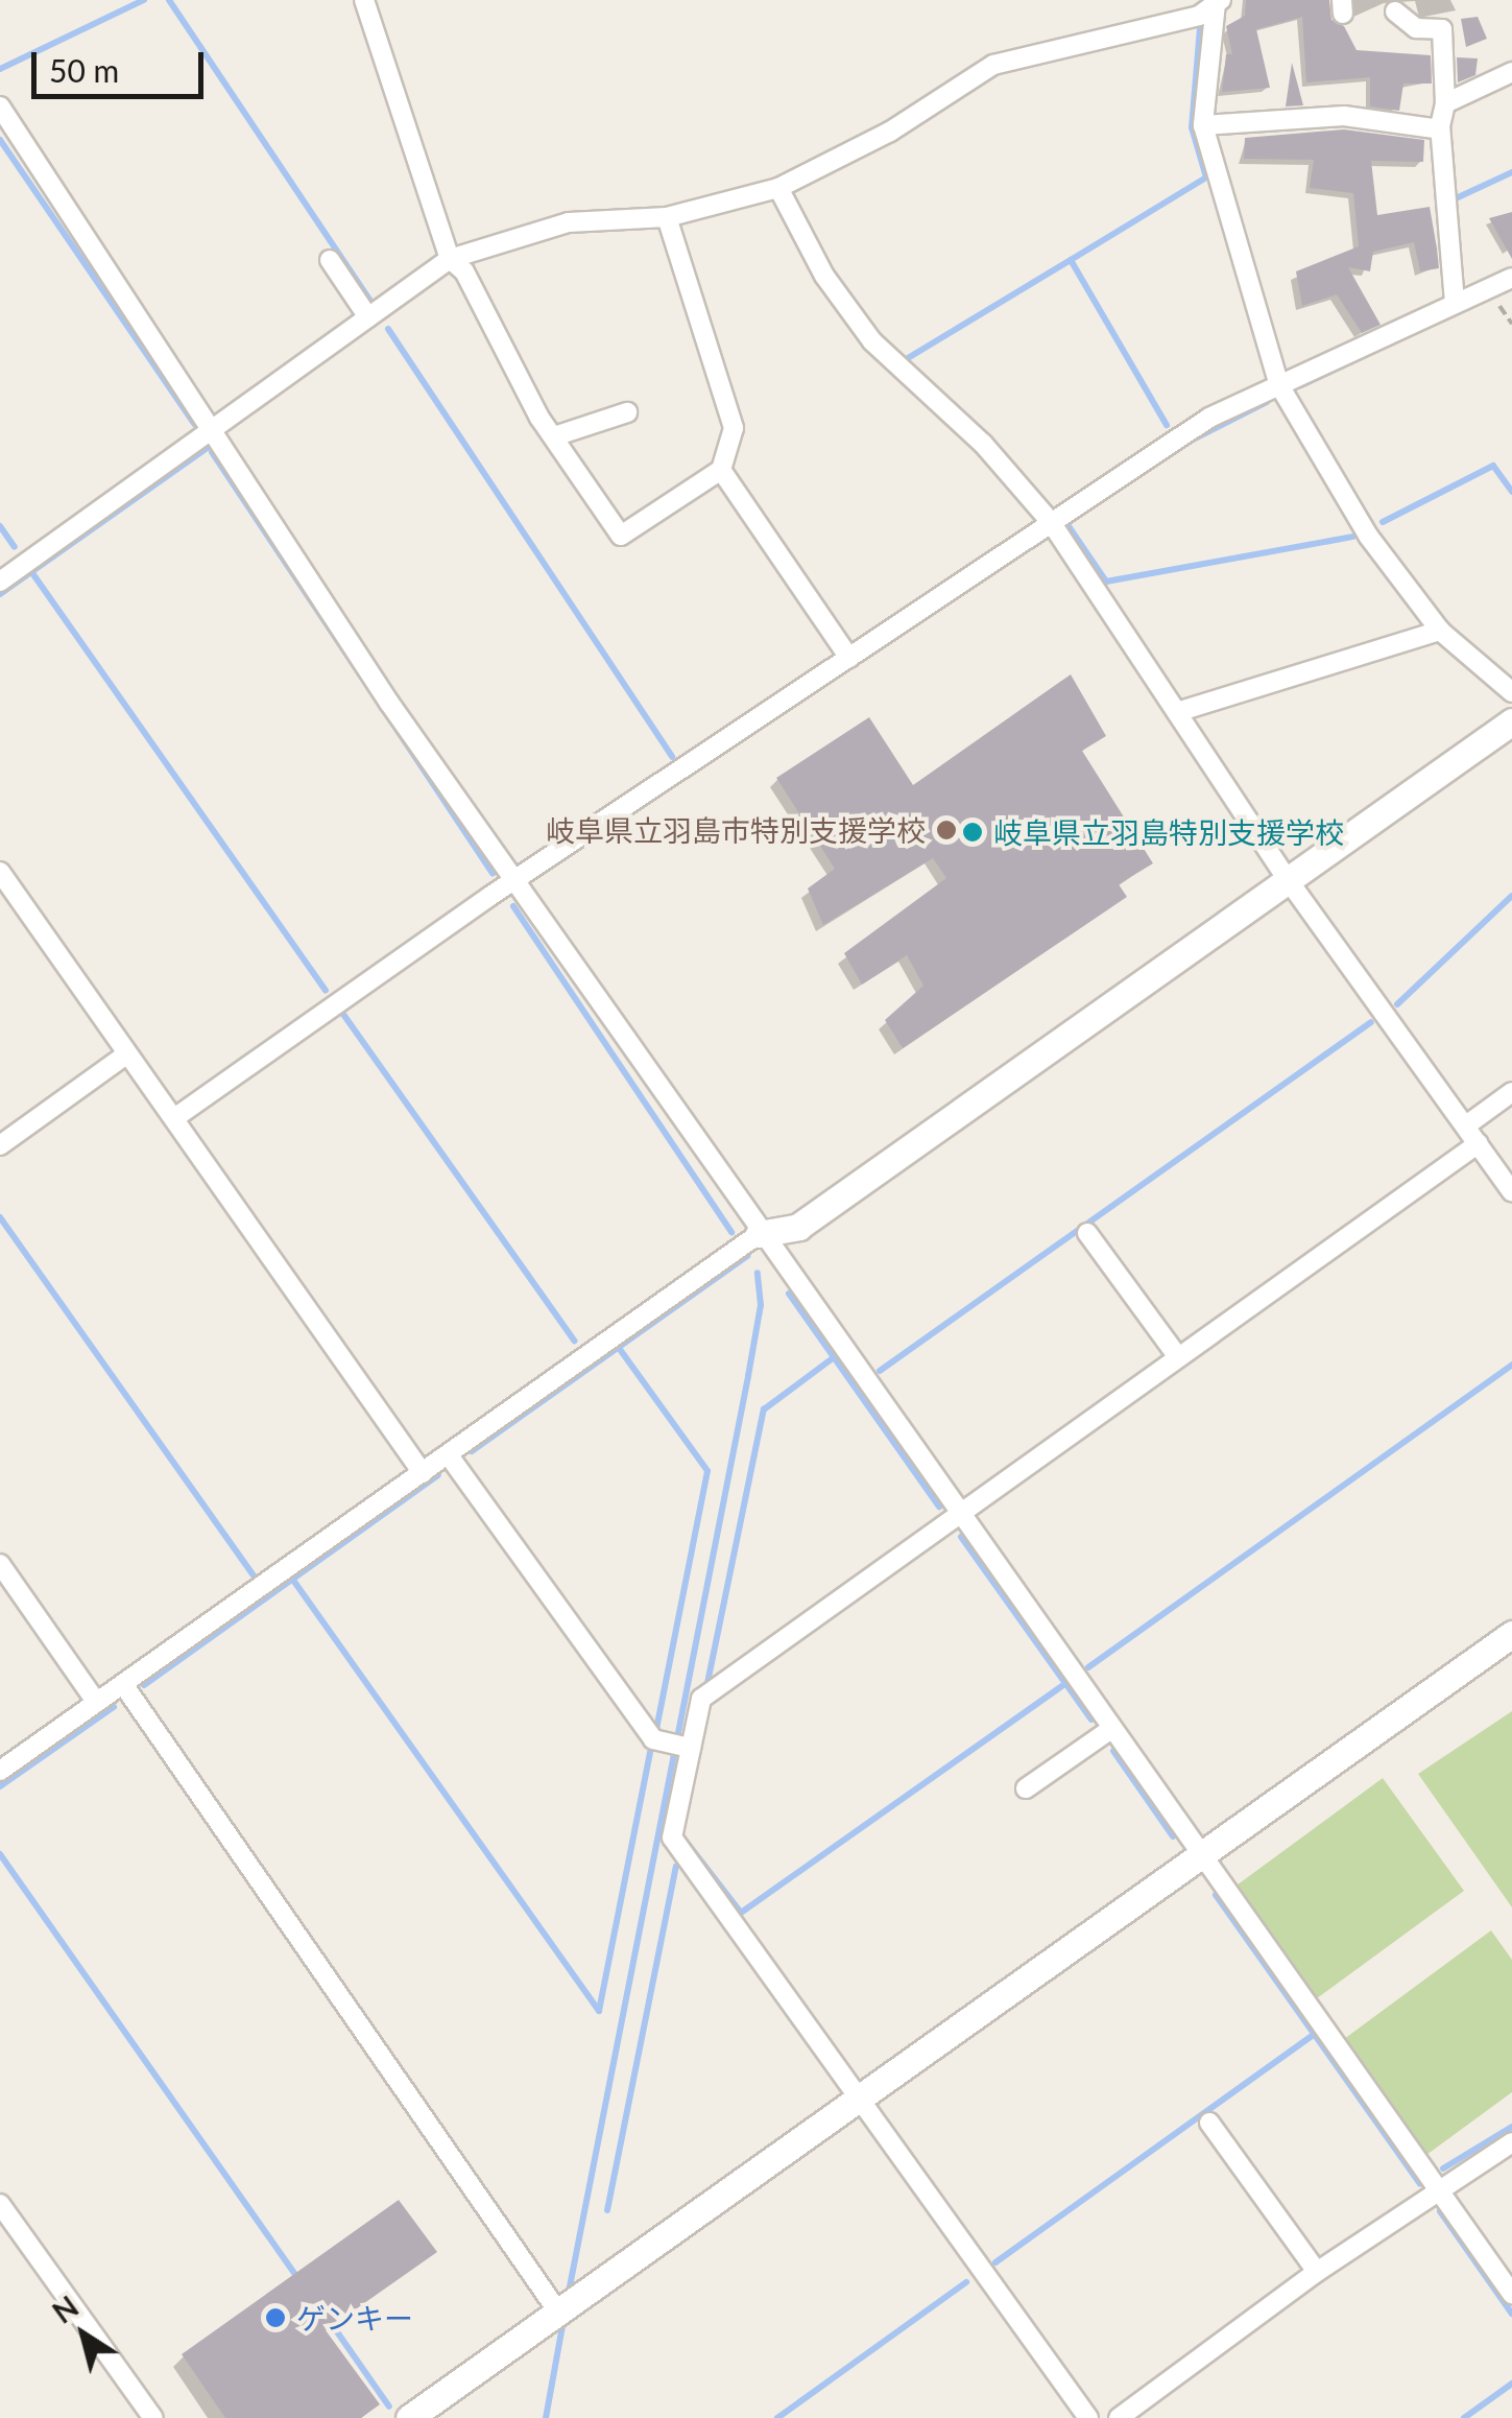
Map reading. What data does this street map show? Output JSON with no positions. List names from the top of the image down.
{
  "places": ["岐阜県立羽島市特別支援学校", "岐阜県立羽島特別支援学校", "ゲンキー"],
  "scale_bar": "50 m",
  "north": "top left"
}
